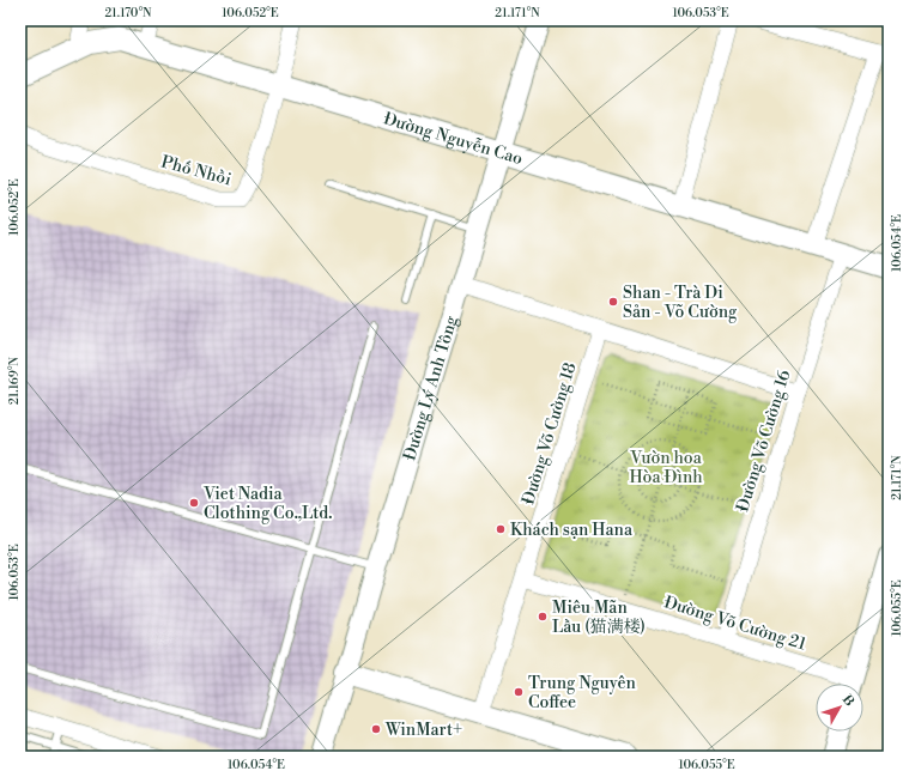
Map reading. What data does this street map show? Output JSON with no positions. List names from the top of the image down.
{
  "streets": {
    "main road": ["Đường Nguyễn Cao"],
    "street": [
      "Phố Nhồi",
      "Đường Lý Anh Tông",
      "Đường Võ Cường 18",
      "Đường Võ Cường 16",
      "Đường Võ Cường 21"
    ]
  },
  "crossings": [
    ["Đường Nguyễn Cao", "Phố Nhồi"],
    ["Đường Nguyễn Cao", "Đường Lý Anh Tông"],
    ["Đường Nguyễn Cao", "Đường Võ Cường 16"],
    ["Đường Võ Cường 18", "Đường Võ Cường 21"],
    ["Đường Võ Cường 16", "Đường Võ Cường 21"]
  ],
  "parks": ["Vườn hoa Hòa Đình"],
  "places": [
    "Shan - Trà Di Sản - Võ Cường",
    "Viet Nadia Clothing Co.,Ltd.",
    "Khách sạn Hana",
    "Miêu Mãn Lầu (猫满楼)",
    "Trung Nguyên Coffee",
    "WinMart+"
  ],
  "north": "top right",
  "coordinates": [
    "21.170°N",
    "106.052°E",
    "21.171°N",
    "106.053°E",
    "106.054°E",
    "21.169°N",
    "106.055°E"
  ]
}
